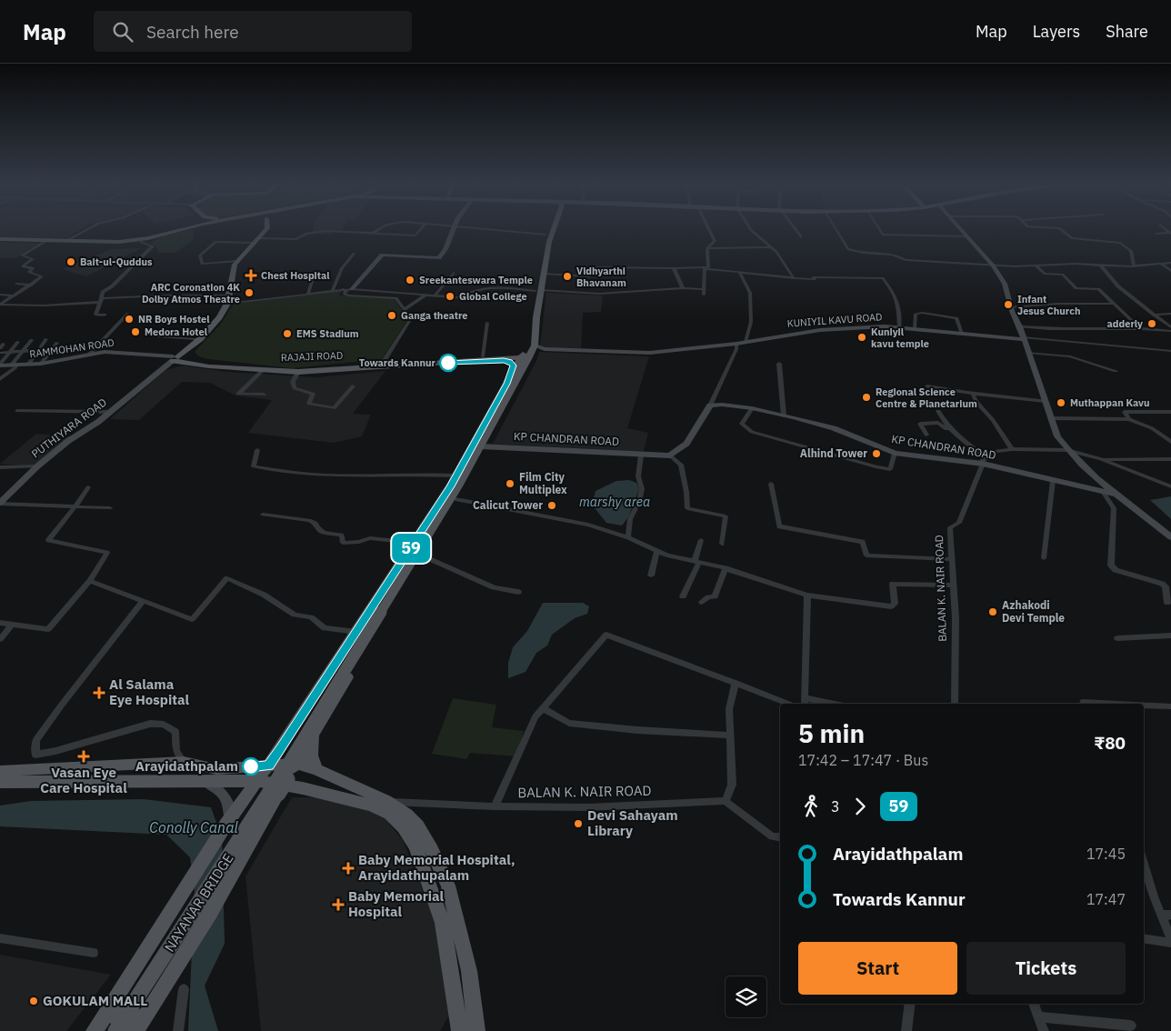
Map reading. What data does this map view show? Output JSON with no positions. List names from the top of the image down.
{
  "streets": {
    "main road": [
      "KUNIYIL KAVU ROAD",
      "RAMMOHAN ROAD",
      "RAJAJI ROAD",
      "PUTHIYARA ROAD",
      "KP CHANDRAN ROAD",
      "NAYANAR BRIDGE"
    ],
    "street": ["BALAN K. NAIR ROAD"]
  },
  "crossings": [
    ["RAMMOHAN ROAD", "RAJAJI ROAD"],
    ["RAMMOHAN ROAD", "PUTHIYARA ROAD"],
    ["RAJAJI ROAD", "PUTHIYARA ROAD"],
    ["KP CHANDRAN ROAD", "BALAN K. NAIR ROAD"]
  ],
  "water": ["marshy area", "Conolly Canal"],
  "places": {
    "other": [
      "Bait-ul-Quddus",
      "Vidhyarthi Bhavanam",
      "Sreekanteswara Temple",
      "ARC Coronation 4K Dolby Atmos Theatre",
      "Global College",
      "Infant Jesus Church",
      "Ganga theatre",
      "NR Boys Hostel",
      "adderly",
      "Medora Hotel",
      "EMS Stadium",
      "Kuniyil kavu temple",
      "Towards Kannur",
      "Regional Science Centre & Planetarium",
      "Muthappan Kavu",
      "Alhind Tower",
      "Film City Multiplex",
      "Calicut Tower",
      "Azhakodi Devi Temple",
      "Arayidathpalam",
      "Devi Sahayam Library",
      "GOKULAM MALL"
    ],
    "health": [
      "Chest Hospital",
      "Al Salama Eye Hospital",
      "Vasan Eye Care Hospital",
      "Baby Memorial Hospital, Arayidathupalam",
      "Baby Memorial Hospital"
    ]
  },
  "lines": ["bus line 59"],
  "page": {
    "header": "Map",
    "search": "Search here",
    "nav": ["Map", "Layers", "Share"],
    "on_map": "59",
    "heading": ["5 min", "17:42 – 17:47 · Bus", "₹80"],
    "legs": ["3", "59"],
    "list": [
      {
        "name": "Arayidathpalam",
        "value": "17:45"
      },
      {
        "name": "Towards Kannur",
        "value": "17:47"
      }
    ],
    "buttons": ["Start", "Tickets"]
  }
}
